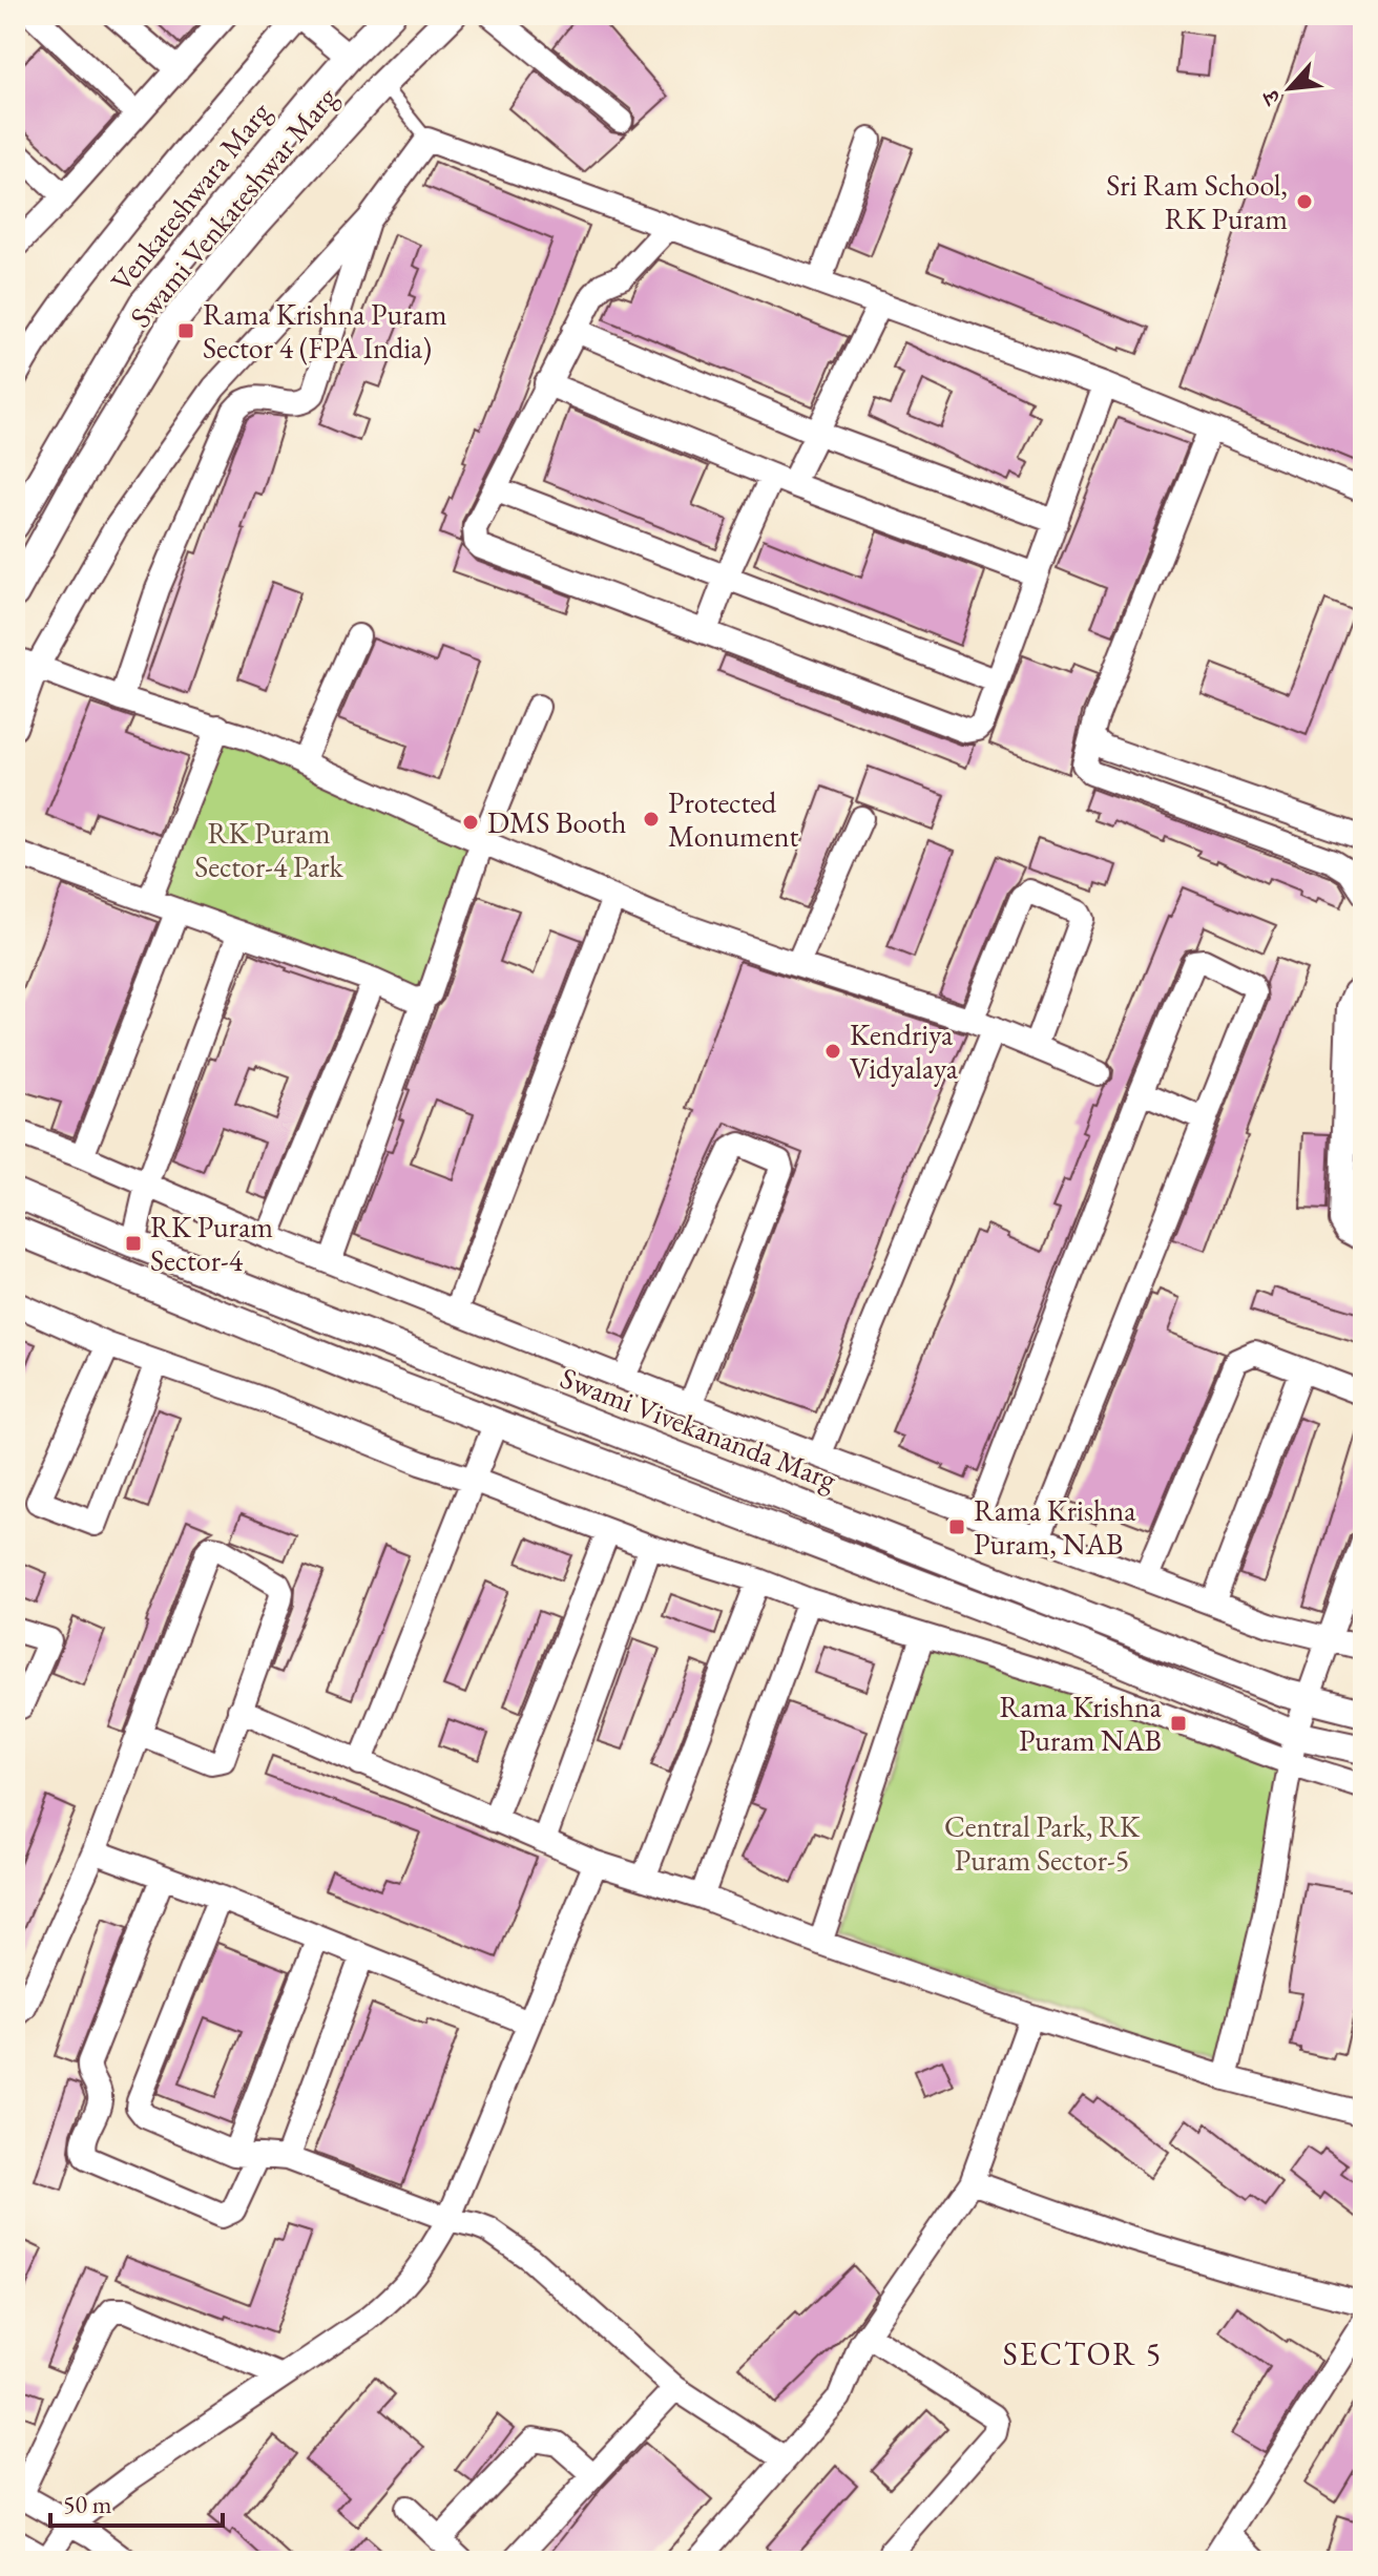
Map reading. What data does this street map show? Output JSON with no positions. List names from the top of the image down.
{
  "streets": {
    "street": ["Venkateshwara Marg", "Swami Venkateshwar Marg", "Swami Vivekananda Marg"]
  },
  "districts": ["SECTOR 5"],
  "parks": ["RK Puram Sector-4 Park", "Central Park, RK Puram Sector-5"],
  "places": {
    "other": [
      "Sri Ram School, RK Puram",
      "Protected Monument",
      "DMS Booth",
      "Kendriya Vidyalaya"
    ],
    "transit": [
      "Rama Krishna Puram Sector 4 (FPA India)",
      "RK Puram Sector-4",
      "Rama Krishna Puram, NAB",
      "Rama Krishna Puram NAB"
    ]
  },
  "scale_bar": "50 m",
  "north": "bottom left"
}
